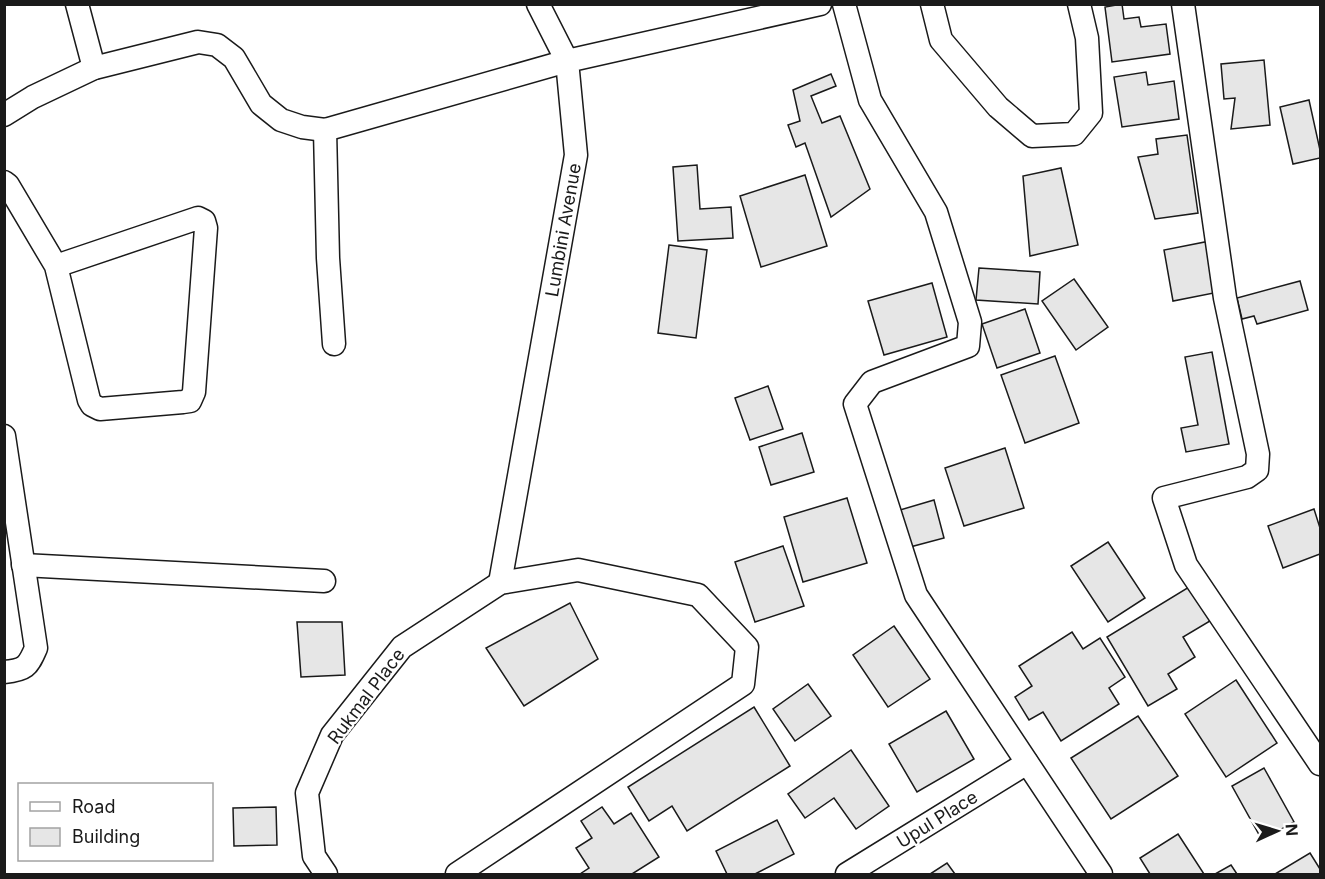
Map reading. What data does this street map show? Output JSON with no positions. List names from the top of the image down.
{
  "streets": {
    "street": ["Lumbini Avenue", "Rukmal Place", "Upul Place"]
  },
  "crossings": [
    ["Lumbini Avenue", "Rukmal Place"]
  ],
  "legend": ["Road", "Building"],
  "north": "right"
}
